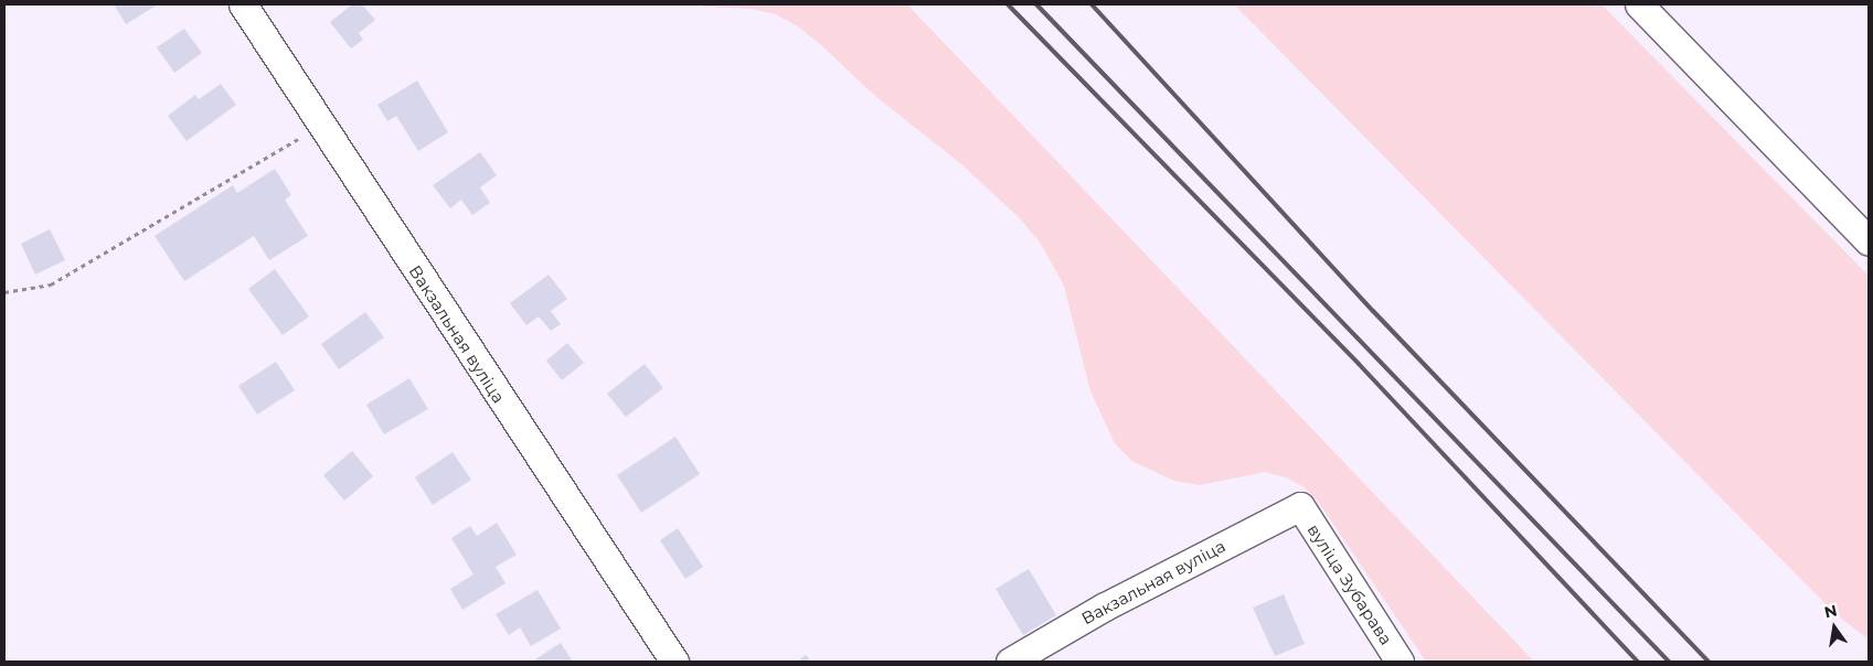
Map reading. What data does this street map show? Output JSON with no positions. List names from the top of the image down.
{
  "streets": {
    "street": ["Вакзальная вуліца", "вуліца Зубарава"]
  },
  "crossings": [
    ["Вакзальная вуліца", "вуліца Зубарава"]
  ],
  "north": "top"
}
